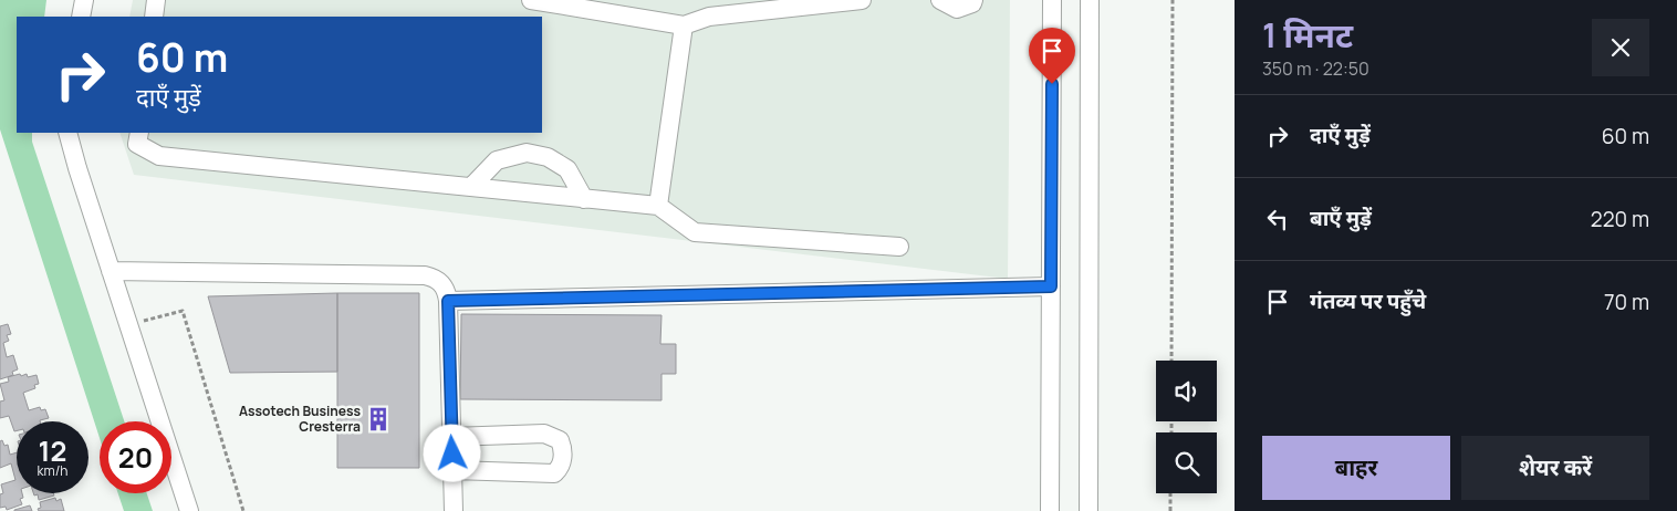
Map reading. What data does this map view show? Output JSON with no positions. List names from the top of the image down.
{
  "places": {
    "building": ["Assotech Business Cresterra"]
  },
  "page": {
    "heading": ["1 मिनट", "350 m · 22:50"],
    "turn": ["60 m", "दाएँ मुड़ें"],
    "list": [
      {
        "name": "दाएँ मुड़ें",
        "value": "60 m"
      },
      {
        "name": "बाएँ मुड़ें",
        "value": "220 m"
      },
      {
        "name": "गंतव्य पर पहुँचे",
        "value": "70 m"
      }
    ],
    "speed": "12 km/h",
    "limit": "20",
    "buttons": ["बाहर", "शेयर करें"]
  }
}
